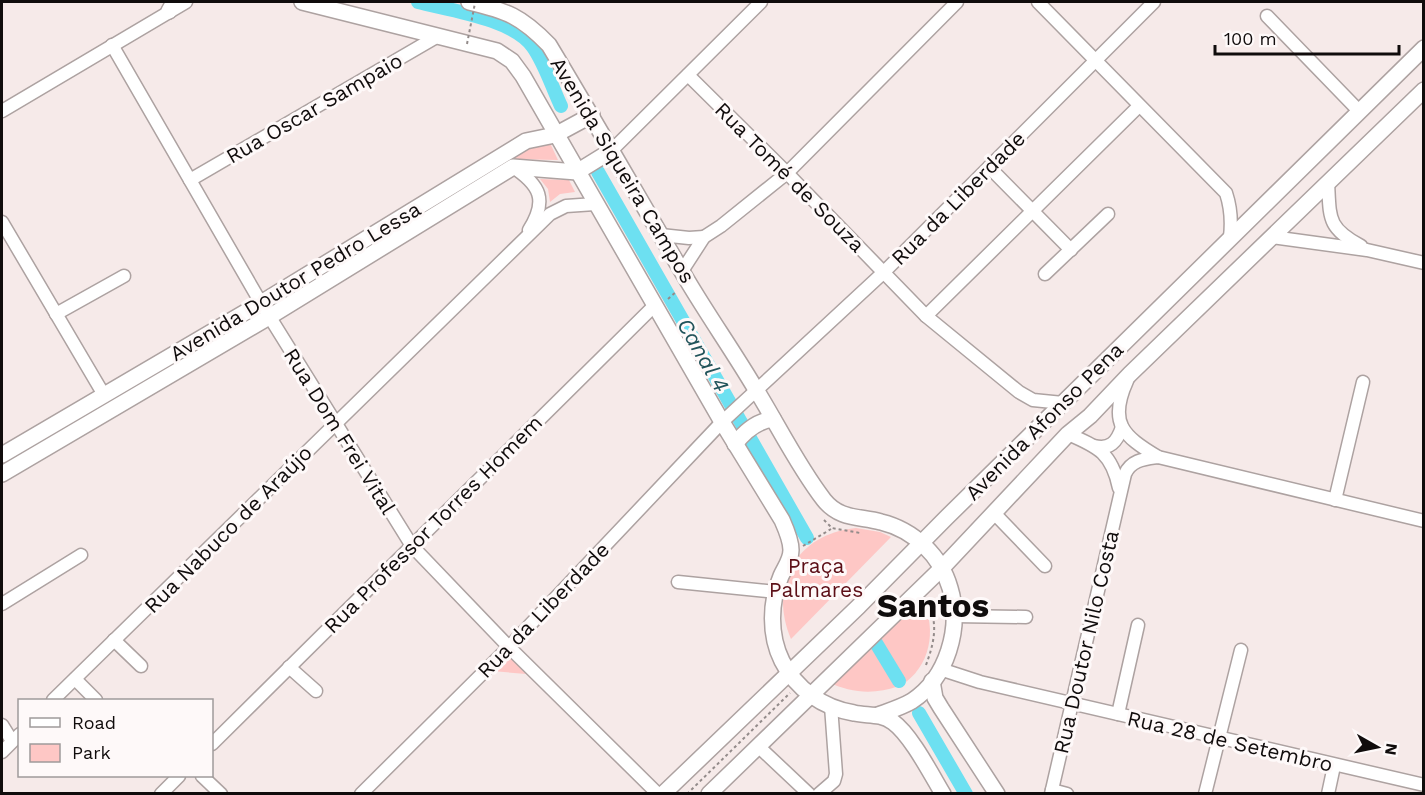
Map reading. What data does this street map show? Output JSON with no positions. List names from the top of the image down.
{
  "streets": {
    "main road": ["Avenida Siqueira Campos", "Avenida Doutor Pedro Lessa", "Avenida Afonso Pena"],
    "street": [
      "Rua Oscar Sampaio",
      "Rua Tomé de Souza",
      "Rua da Liberdade",
      "Rua Dom Frei Vital",
      "Rua Professor Torres Homem",
      "Rua Nabuco de Araújo",
      "Rua Doutor Nilo Costa",
      "Rua 28 de Setembro"
    ]
  },
  "crossings": [
    ["Rua Oscar Sampaio", "Avenida Siqueira Campos"],
    ["Rua Oscar Sampaio", "Rua Dom Frei Vital"],
    ["Avenida Siqueira Campos", "Rua da Liberdade"],
    ["Avenida Siqueira Campos", "Avenida Doutor Pedro Lessa"],
    ["Avenida Siqueira Campos", "Avenida Afonso Pena"],
    ["Avenida Siqueira Campos", "Rua Professor Torres Homem"],
    ["Avenida Siqueira Campos", "Rua Nabuco de Araújo"],
    ["Avenida Siqueira Campos", "Rua 28 de Setembro"],
    ["Rua Tomé de Souza", "Rua da Liberdade"],
    ["Rua Tomé de Souza", "Avenida Afonso Pena"],
    ["Rua da Liberdade", "Rua Dom Frei Vital"],
    ["Avenida Doutor Pedro Lessa", "Rua Dom Frei Vital"],
    ["Rua Dom Frei Vital", "Rua Professor Torres Homem"],
    ["Rua Dom Frei Vital", "Rua Nabuco de Araújo"],
    ["Rua Doutor Nilo Costa", "Rua 28 de Setembro"]
  ],
  "districts": ["Santos"],
  "water": ["Canal 4"],
  "parks": ["Praça Palmares"],
  "legend": ["Road", "Park"],
  "scale_bar": "100 m",
  "north": "right"
}
